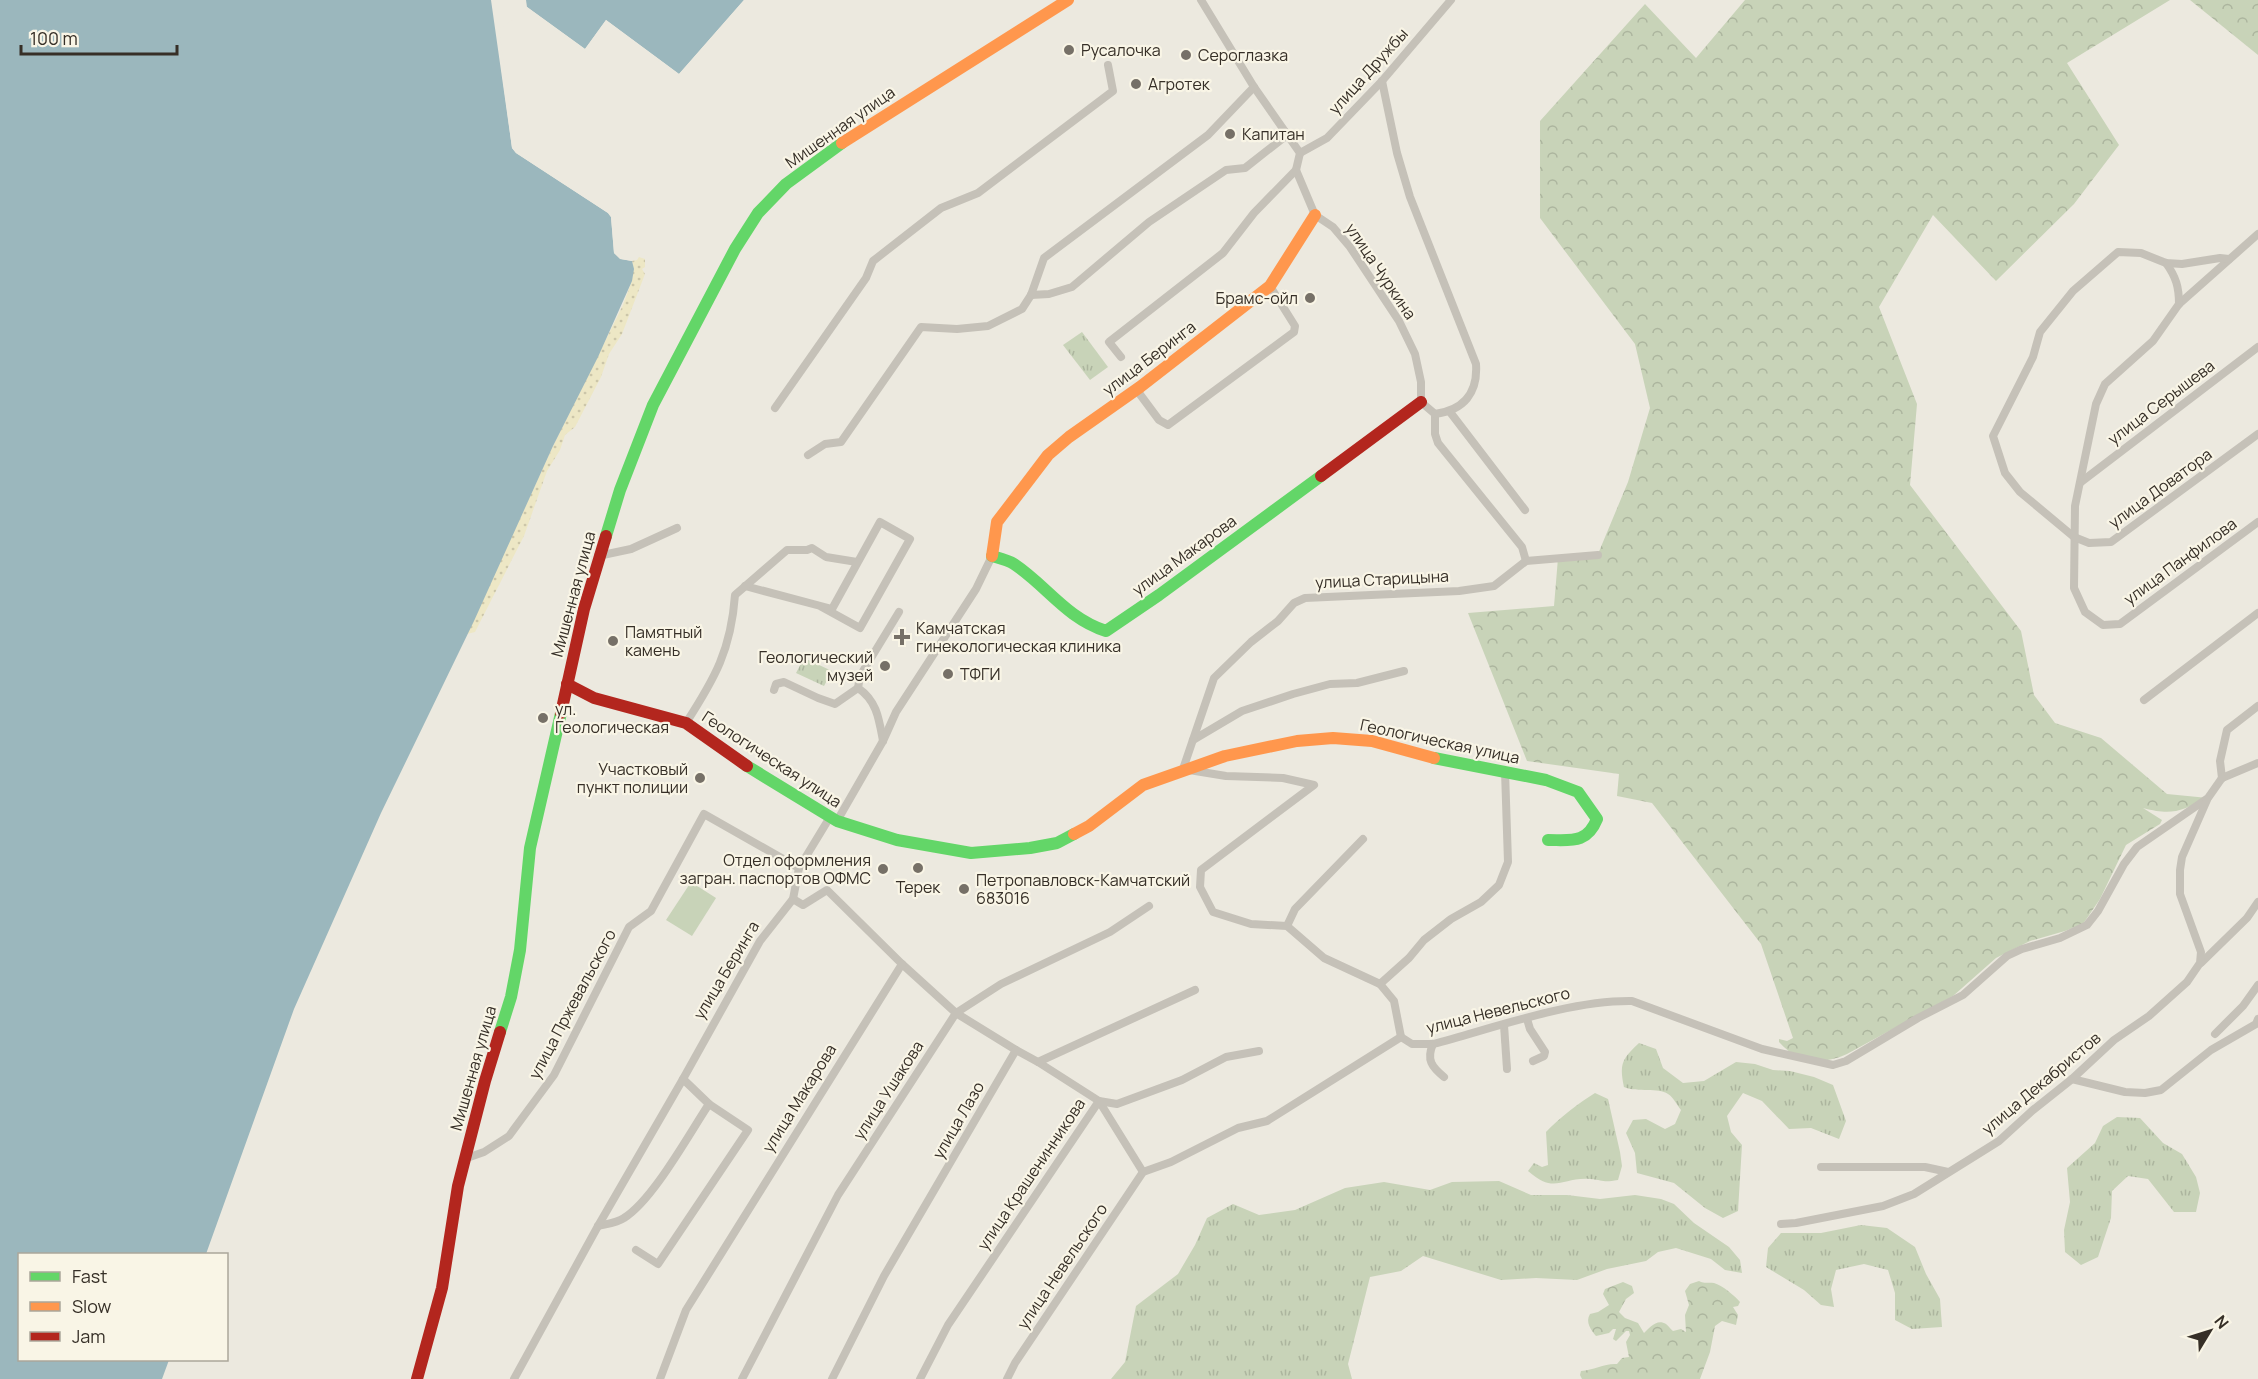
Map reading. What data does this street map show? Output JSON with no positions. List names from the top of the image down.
{
  "streets": {
    "street": [
      "улица Дружбы",
      "Мишенная улица",
      "улица Чуркина",
      "улица Беринга",
      "улица Серышева",
      "улица Доватора",
      "улица Макарова",
      "улица Панфилова",
      "улица Старицына",
      "Геологическая улица",
      "улица Пржевальского",
      "улица Невельского",
      "улица Декабристов",
      "улица Ушакова",
      "улица Лазо",
      "улица Крашенинникова"
    ]
  },
  "crossings": [
    ["Мишенная улица", "Геологическая улица"],
    ["Мишенная улица", "улица Пржевальского"],
    ["улица Чуркина", "улица Беринга"],
    ["улица Чуркина", "улица Макарова"],
    ["улица Беринга", "улица Макарова"],
    ["улица Беринга", "Геологическая улица"],
    ["улица Беринга", "улица Пржевальского"],
    ["улица Доватора", "улица Панфилова"],
    ["улица Старицына", "Геологическая улица"]
  ],
  "places": {
    "other": [
      "Русалочка",
      "Сероглазка",
      "Агротек",
      "Капитан",
      "Брамс-ойл",
      "Памятный камень",
      "Геологический музей",
      "ТФГИ",
      "ул. Геологическая",
      "Участковый пункт полиции",
      "Терек",
      "Отдел оформления загран. паспортов ОФМС",
      "Петропавловск-Камчатский 683016"
    ],
    "health": ["Камчатская гинекологическая клиника"]
  },
  "legend": ["Fast", "Slow", "Jam"],
  "scale_bar": "100 m",
  "north": "top right"
}
